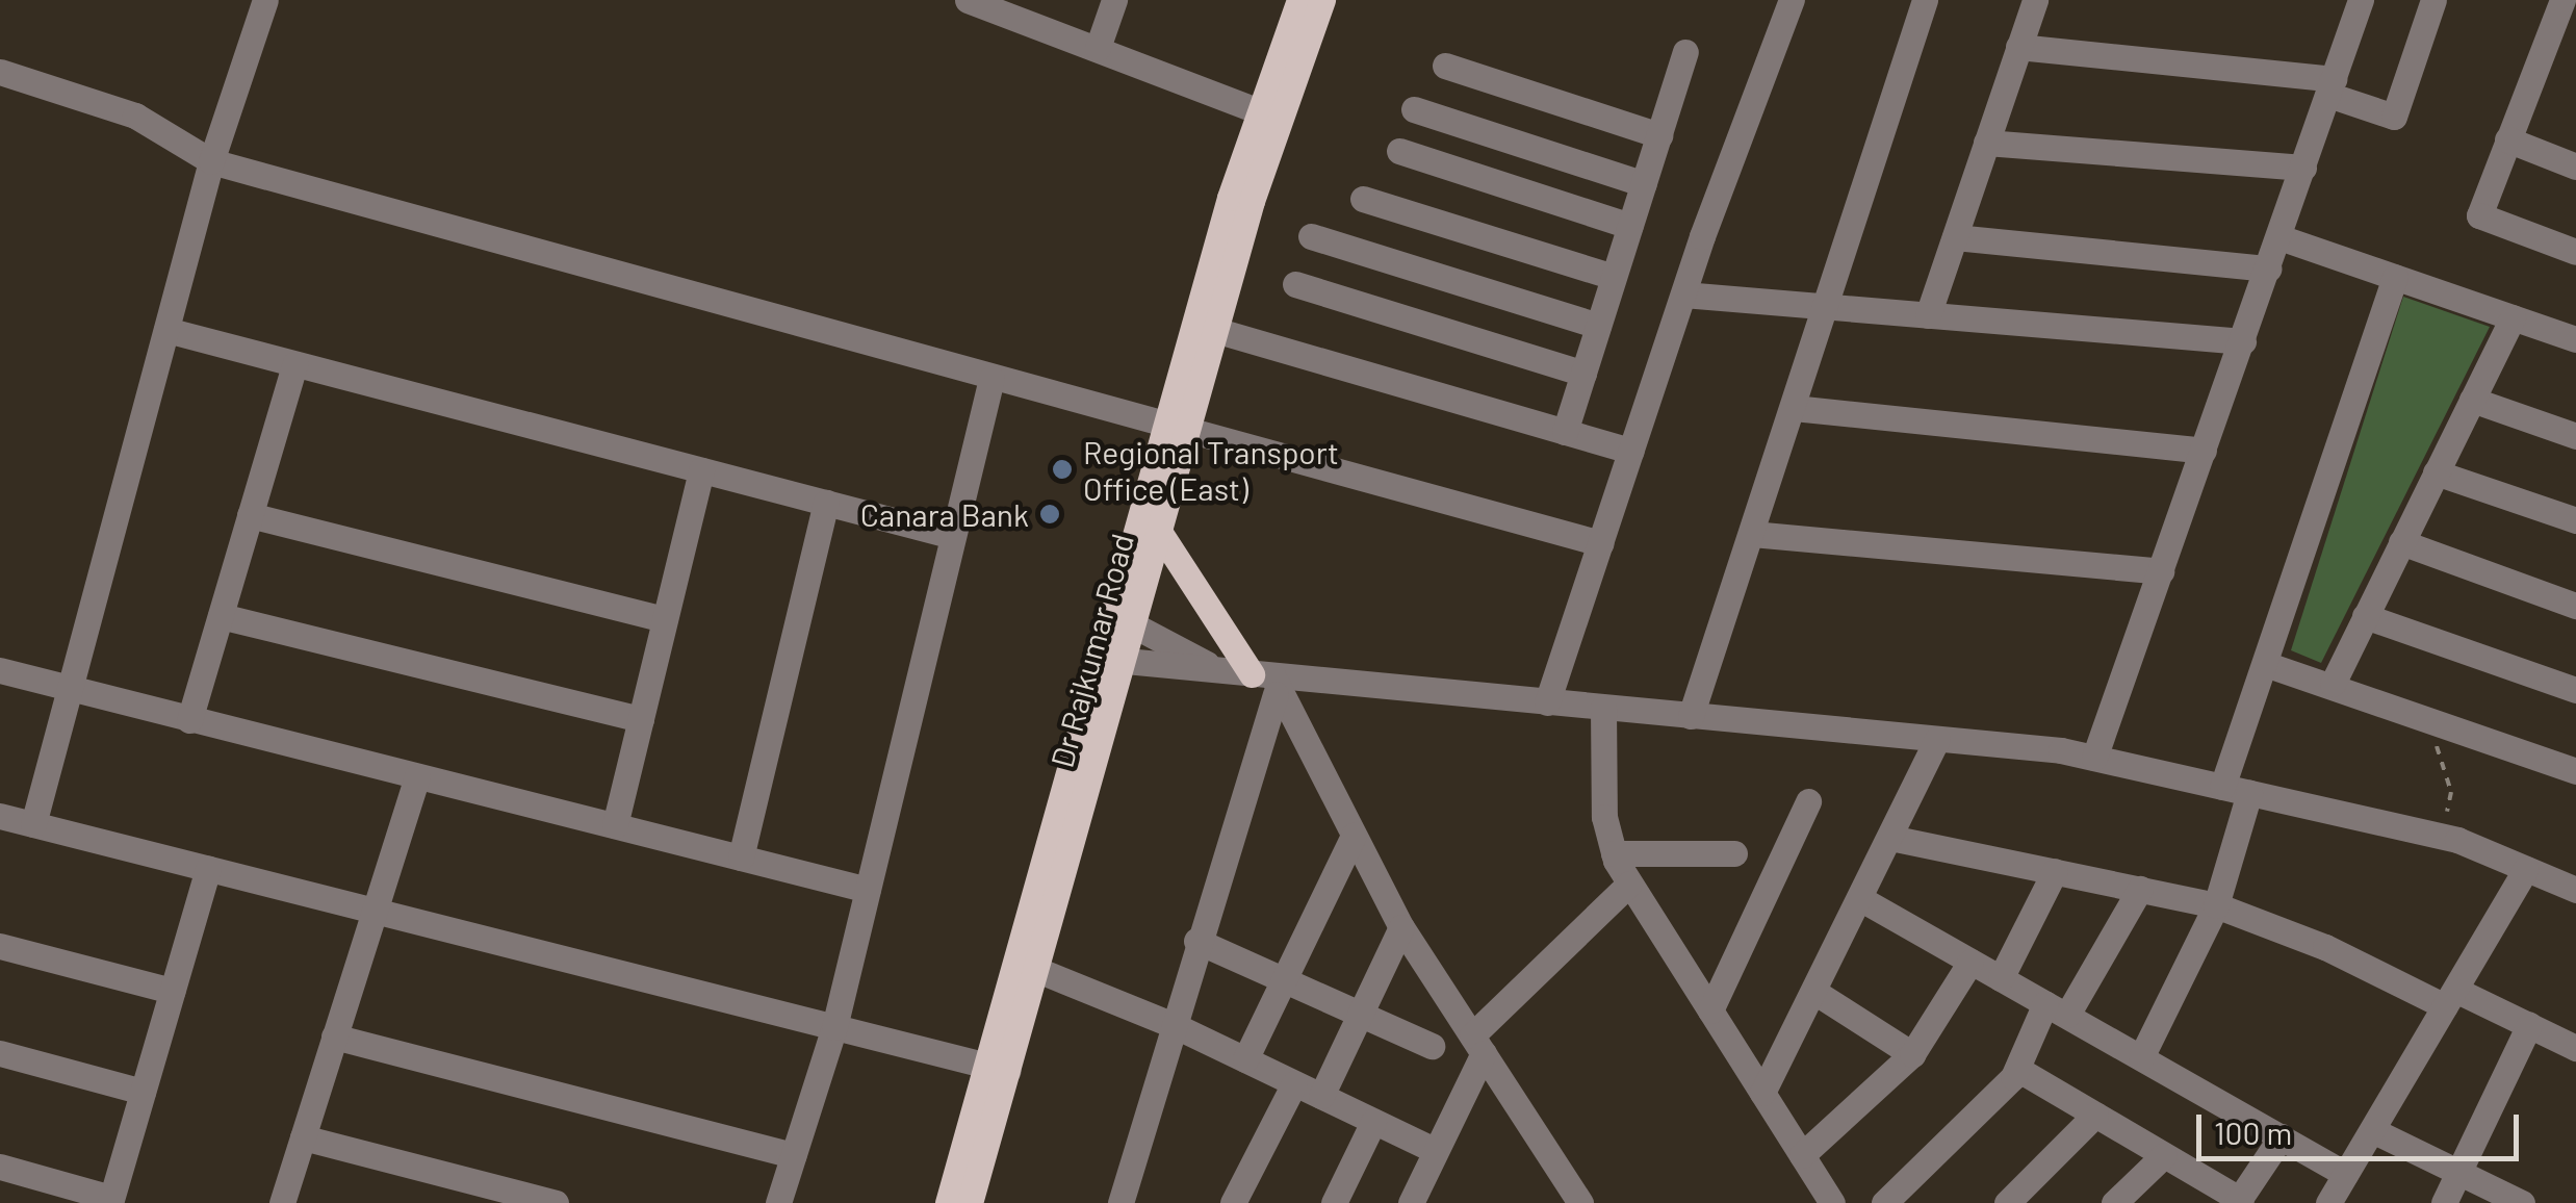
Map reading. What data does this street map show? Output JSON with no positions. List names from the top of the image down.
{
  "streets": {
    "main road": ["Dr Rajkumar Road"]
  },
  "places": ["Regional Transport Office (East)", "Canara Bank"],
  "scale_bar": "100 m"
}
